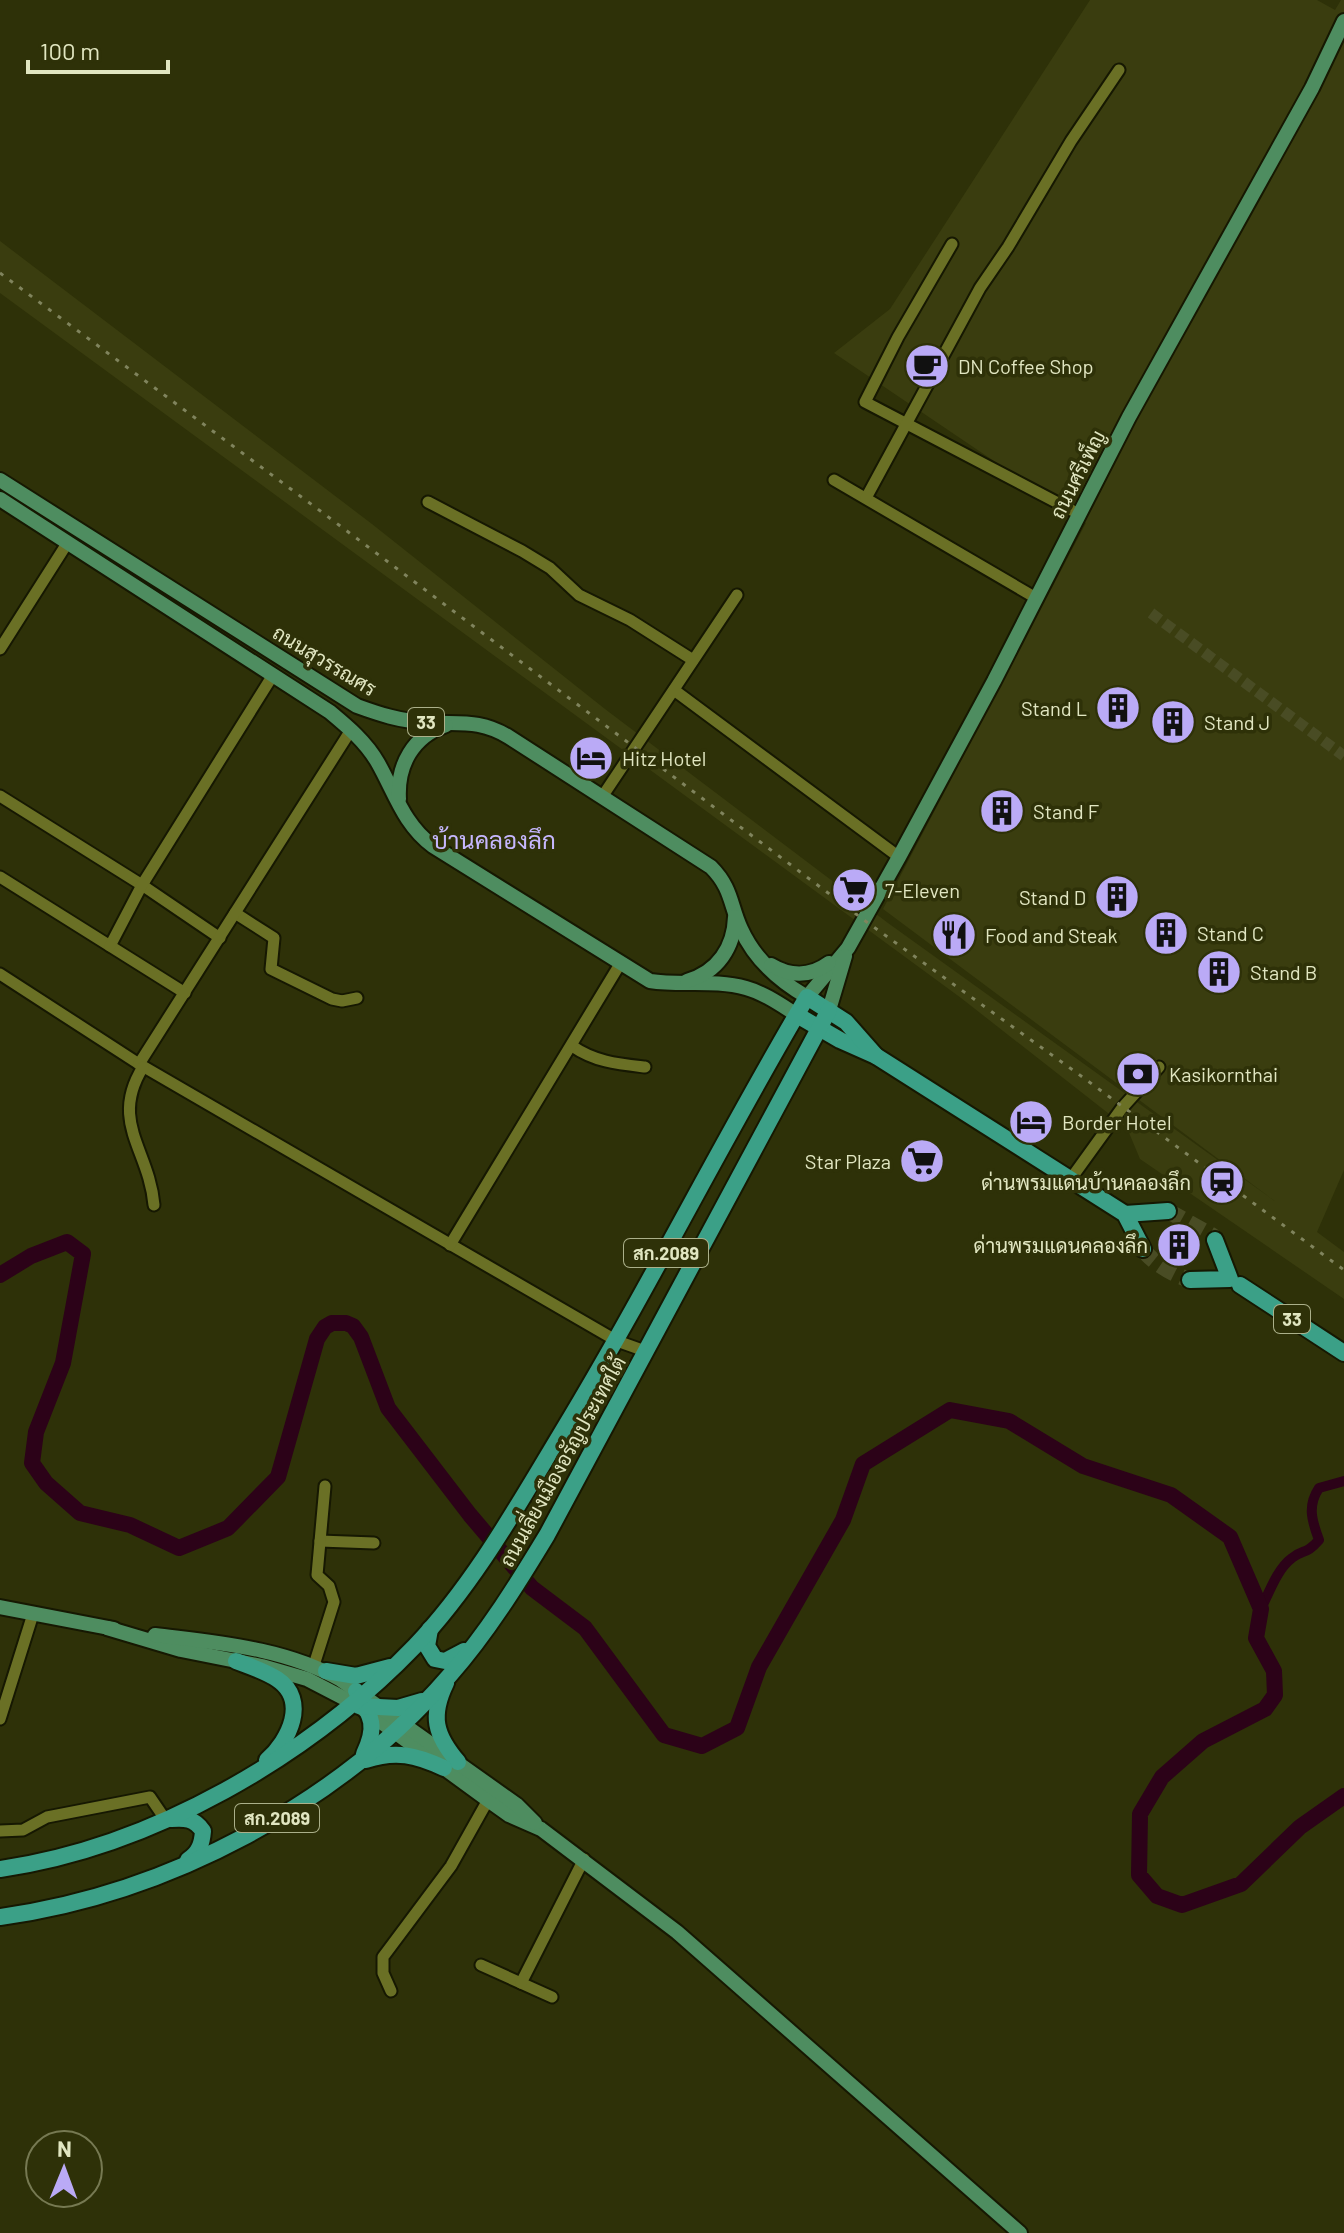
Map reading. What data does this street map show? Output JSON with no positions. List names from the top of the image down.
{
  "streets": {
    "highway": [
      "ถนนสุวรรณศร",
      "33",
      "สก.2089",
      "ถนนเลี่ยงเมืองอรัญประเทศใต้"
    ],
    "main road": ["ถนนศรีเพ็ญ"]
  },
  "crossings": [
    ["ถนนศรีเพ็ญ", "ถนนสุวรรณศร"],
    ["ถนนศรีเพ็ญ", "ถนนเลี่ยงเมืองอรัญประเทศใต้"],
    ["ถนนสุวรรณศร", "ถนนเลี่ยงเมืองอรัญประเทศใต้"]
  ],
  "districts": ["บ้านคลองลึก"],
  "places": {
    "cafe": ["DN Coffee Shop"],
    "building": [
      "Stand L",
      "Stand J",
      "Stand F",
      "Stand D",
      "Stand C",
      "Stand B",
      "ด่านพรมแดนคลองลึก"
    ],
    "hotel": ["Hitz Hotel", "Border Hotel"],
    "supermarket": ["7-Eleven", "Star Plaza"],
    "restaurant": ["Food and Steak"],
    "bank": ["Kasikornthai"],
    "station": ["ด่านพรมแดนบ้านคลองลึก"]
  },
  "scale_bar": "100 m",
  "north": "top"
}
